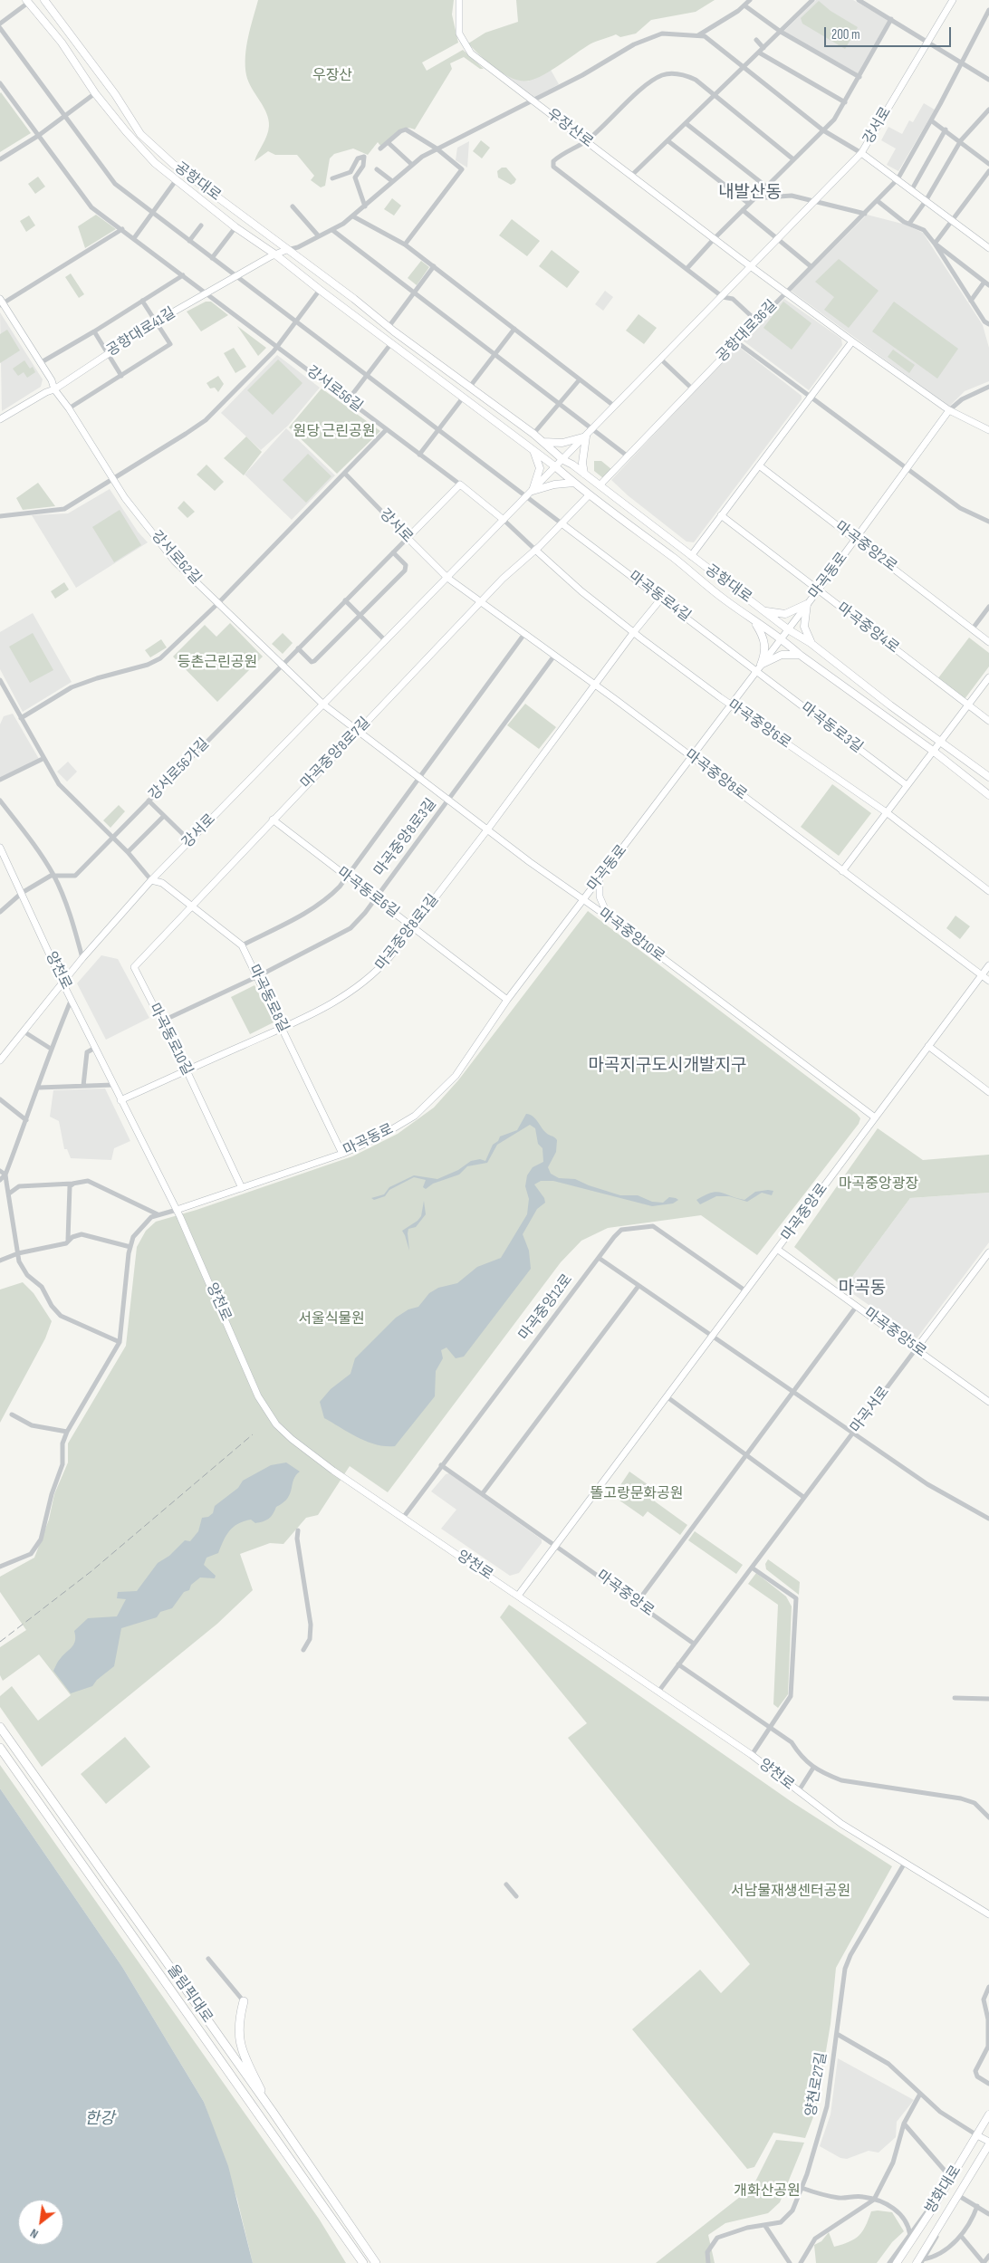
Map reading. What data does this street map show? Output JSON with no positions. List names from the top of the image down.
{
  "streets": {
    "highway": ["올림픽대로"],
    "main road": ["공항대로", "방화대로"],
    "street": [
      "강서로",
      "우장산로",
      "공항대로36길",
      "공항대로41길",
      "강서로56길",
      "마곡중앙2로",
      "강서로62길",
      "마곡동로",
      "마곡동로4길",
      "마곡중앙4로",
      "마곡중앙6로",
      "마곡동로3길",
      "마곡중앙8로7길",
      "강서로56가길",
      "마곡중앙8로",
      "마곡중앙8로3길",
      "마곡동로6길",
      "마곡중앙8로1길",
      "마곡중앙10로",
      "양천로",
      "마곡동로8길",
      "마곡동로10길",
      "마곡중앙로",
      "마곡중앙12로",
      "마곡중앙5로",
      "마곡서로",
      "양천로27길"
    ]
  },
  "crossings": [
    ["강서로", "우장산로"],
    ["강서로", "공항대로"],
    ["강서로", "강서로56길"],
    ["강서로", "강서로62길"],
    ["강서로", "강서로56가길"],
    ["강서로", "마곡중앙8로"],
    ["강서로", "마곡중앙10로"],
    ["강서로", "양천로"],
    ["강서로", "마곡동로8길"],
    ["공항대로", "공항대로36길"],
    ["공항대로", "공항대로41길"],
    ["공항대로", "강서로56길"],
    ["공항대로", "마곡동로"],
    ["공항대로41길", "강서로56길"],
    ["공항대로41길", "강서로62길"],
    ["강서로56길", "강서로56가길"],
    ["마곡중앙2로", "마곡동로"],
    ["강서로62길", "강서로56가길"],
    ["강서로62길", "마곡중앙10로"],
    ["마곡동로", "마곡동로4길"],
    ["마곡동로", "마곡중앙4로"],
    ["마곡동로", "마곡중앙6로"],
    ["마곡동로", "마곡동로3길"],
    ["마곡동로", "마곡중앙8로"],
    ["마곡동로", "마곡동로6길"],
    ["마곡동로", "마곡중앙10로"],
    ["마곡동로", "양천로"],
    ["마곡동로", "마곡동로8길"],
    ["마곡동로", "마곡동로10길"],
    ["마곡동로4길", "마곡동로3길"],
    ["마곡중앙8로7길", "마곡중앙8로"],
    ["마곡중앙8로7길", "마곡동로6길"],
    ["마곡중앙8로7길", "마곡중앙10로"],
    ["마곡중앙8로7길", "마곡동로8길"],
    ["마곡중앙8로7길", "마곡동로10길"],
    ["마곡중앙8로", "마곡중앙8로3길"],
    ["마곡중앙8로", "마곡중앙8로1길"],
    ["마곡중앙8로", "마곡중앙로"],
    ["마곡중앙8로3길", "마곡동로6길"],
    ["마곡중앙8로3길", "마곡중앙10로"],
    ["마곡중앙8로3길", "마곡동로8길"],
    ["마곡중앙8로3길", "마곡동로10길"],
    ["마곡동로6길", "마곡중앙8로1길"],
    ["마곡중앙8로1길", "마곡중앙10로"],
    ["마곡중앙8로1길", "양천로"],
    ["마곡중앙8로1길", "마곡동로8길"],
    ["마곡중앙8로1길", "마곡동로10길"],
    ["마곡중앙10로", "마곡중앙로"],
    ["양천로", "마곡중앙로"],
    ["양천로", "마곡중앙12로"],
    ["양천로", "마곡서로"],
    ["양천로", "양천로27길"],
    ["마곡동로8길", "마곡동로10길"],
    ["마곡중앙로", "마곡중앙12로"],
    ["마곡중앙로", "마곡중앙5로"],
    ["마곡중앙로", "마곡서로"],
    ["마곡중앙5로", "마곡서로"]
  ],
  "districts": ["내발산동", "마곡지구도시개발지구", "마곡동"],
  "water": ["한강"],
  "parks": [
    "우장산",
    "원당 근린공원",
    "등촌근린공원",
    "마곡중앙광장",
    "서울식물원",
    "똘고랑문화공원",
    "서남물재생센터공원",
    "개화산공원"
  ],
  "scale_bar": "200 m",
  "north": "bottom left"
}
